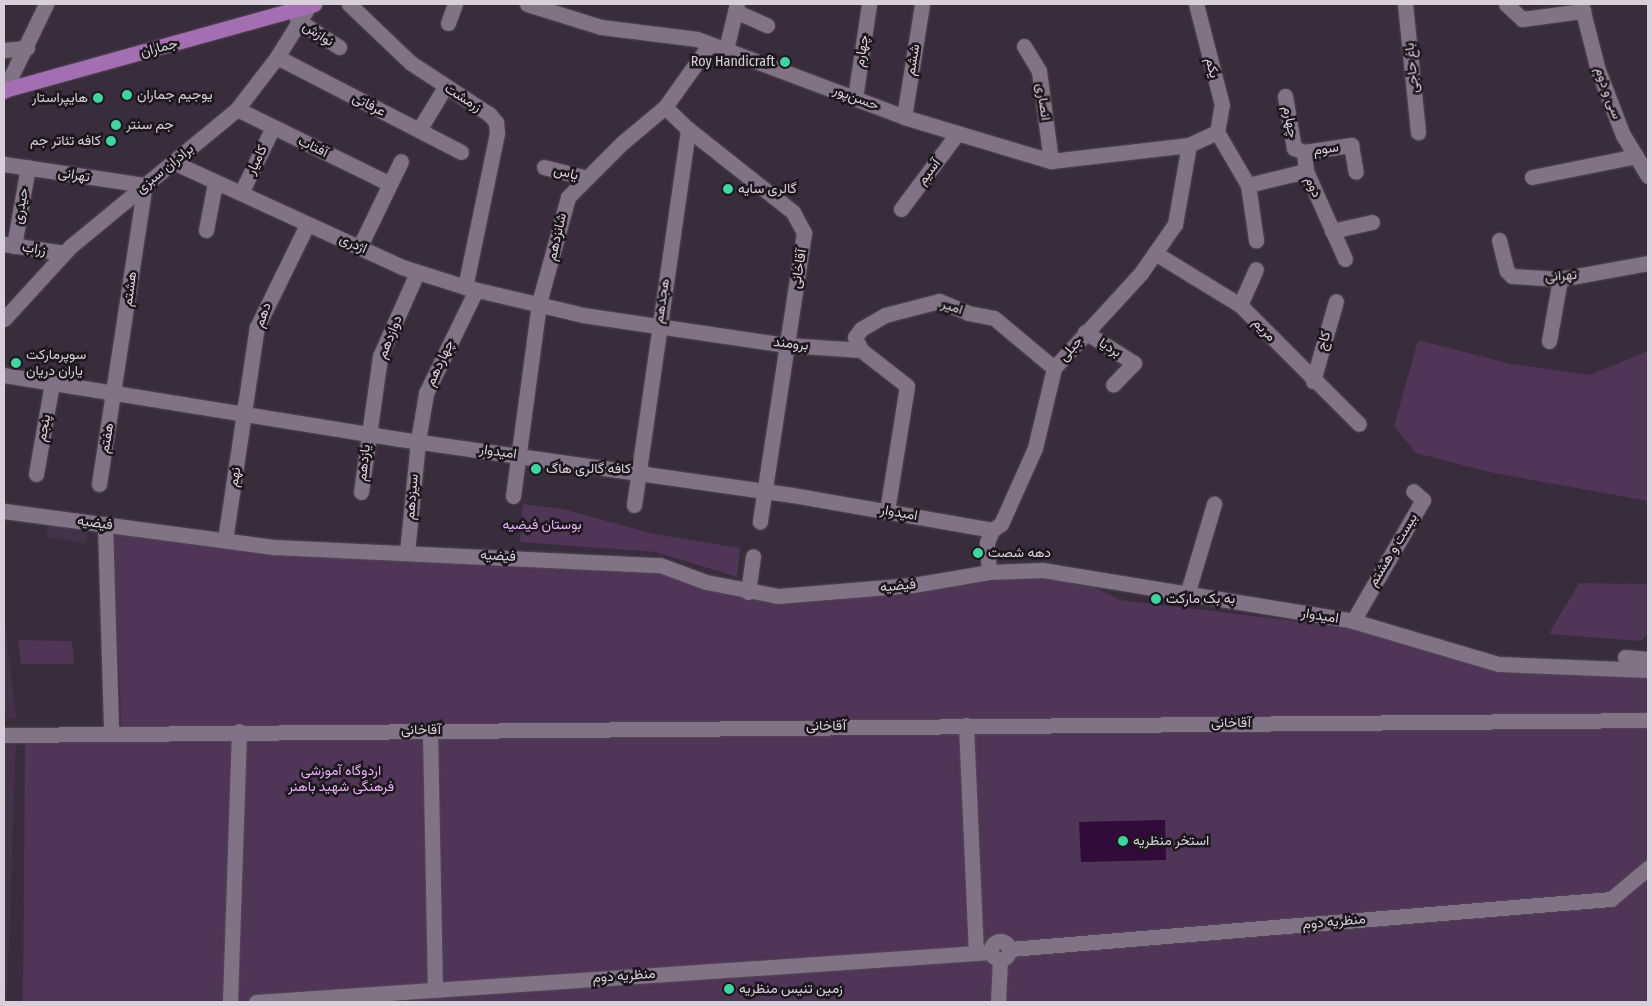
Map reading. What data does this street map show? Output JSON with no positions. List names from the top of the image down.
{
  "streets": {
    "main road": ["جماران"],
    "street": [
      "نوازش",
      "چهارم",
      "ششم",
      "یکم",
      "باغ حاجی",
      "سی و دوم",
      "زرمشت",
      "حسن‌پور",
      "انصاری",
      "عرفاتی",
      "آفتاب",
      "سوم",
      "کامیار",
      "برادران سبزی",
      "آسیم",
      "یاس",
      "تهرانی",
      "دوم",
      "حیدری",
      "شانزدهم",
      "اژدری",
      "زراب",
      "آقاخانی",
      "هشتم",
      "هجدهم",
      "امیر",
      "دهم",
      "مریم",
      "دوازدهم",
      "کاج",
      "برومند",
      "بردیا",
      "جبلی",
      "چهاردهم",
      "پنجم",
      "هفتم",
      "امیدوار",
      "یازدهم",
      "نهم",
      "سیزدهم",
      "فیضیه",
      "بیست و هشتم",
      "منظریه دوم"
    ]
  },
  "crossings": [
    ["نوازش", "برادران سبزی"],
    ["جماران", "برادران سبزی"],
    ["چهارم", "حسن‌پور"],
    ["چهارم", "سوم"],
    ["چهارم", "دوم"],
    ["ششم", "حسن‌پور"],
    ["زرمشت", "اژدری"],
    ["زرمشت", "چهاردهم"],
    ["حسن‌پور", "انصاری"],
    ["حسن‌پور", "آسیم"],
    ["حسن‌پور", "شانزدهم"],
    ["حسن‌پور", "جبلی"],
    ["عرفاتی", "برادران سبزی"],
    ["آفتاب", "کامیار"],
    ["آفتاب", "برادران سبزی"],
    ["کامیار", "اژدری"],
    ["برادران سبزی", "تهرانی"],
    ["برادران سبزی", "اژدری"],
    ["برادران سبزی", "زراب"],
    ["برادران سبزی", "هشتم"],
    ["یاس", "شانزدهم"],
    ["تهرانی", "حیدری"],
    ["تهرانی", "هشتم"],
    ["حیدری", "زراب"],
    ["شانزدهم", "اژدری"],
    ["شانزدهم", "آقاخانی"],
    ["شانزدهم", "برومند"],
    ["شانزدهم", "امیدوار"],
    ["اژدری", "دهم"],
    ["اژدری", "دوازدهم"],
    ["اژدری", "برومند"],
    ["اژدری", "چهاردهم"],
    ["آقاخانی", "هجدهم"],
    ["آقاخانی", "برومند"],
    ["آقاخانی", "امیدوار"],
    ["هشتم", "هفتم"],
    ["هشتم", "امیدوار"],
    ["هجدهم", "برومند"],
    ["هجدهم", "امیدوار"],
    ["امیر", "برومند"],
    ["امیر", "جبلی"],
    ["دهم", "امیدوار"],
    ["دهم", "نهم"],
    ["مریم", "کاج"],
    ["مریم", "جبلی"],
    ["دوازدهم", "امیدوار"],
    ["دوازدهم", "یازدهم"],
    ["بردیا", "جبلی"],
    ["جبلی", "امیدوار"],
    ["چهاردهم", "امیدوار"],
    ["چهاردهم", "سیزدهم"],
    ["پنجم", "امیدوار"],
    ["هفتم", "امیدوار"],
    ["امیدوار", "یازدهم"],
    ["امیدوار", "نهم"],
    ["امیدوار", "سیزدهم"],
    ["امیدوار", "فیضیه"],
    ["امیدوار", "بیست و هشتم"],
    ["نهم", "فیضیه"],
    ["سیزدهم", "فیضیه"]
  ],
  "parks": ["بوستان فیضیه", "اردوگاه آموزشی فرهنگی شهید باهنر"],
  "places": [
    "Roy Handicraft",
    "یوجیم جماران",
    "هایپراستار",
    "جم سنتر",
    "کافه تئاتر جم",
    "گالری سایه",
    "سوپرمارکت یاران دریان",
    "کافه گالری هاگ",
    "دهه شصت",
    "به بک مارکت",
    "استخر منظریه",
    "زمین تنیس منظریه"
  ]
}
